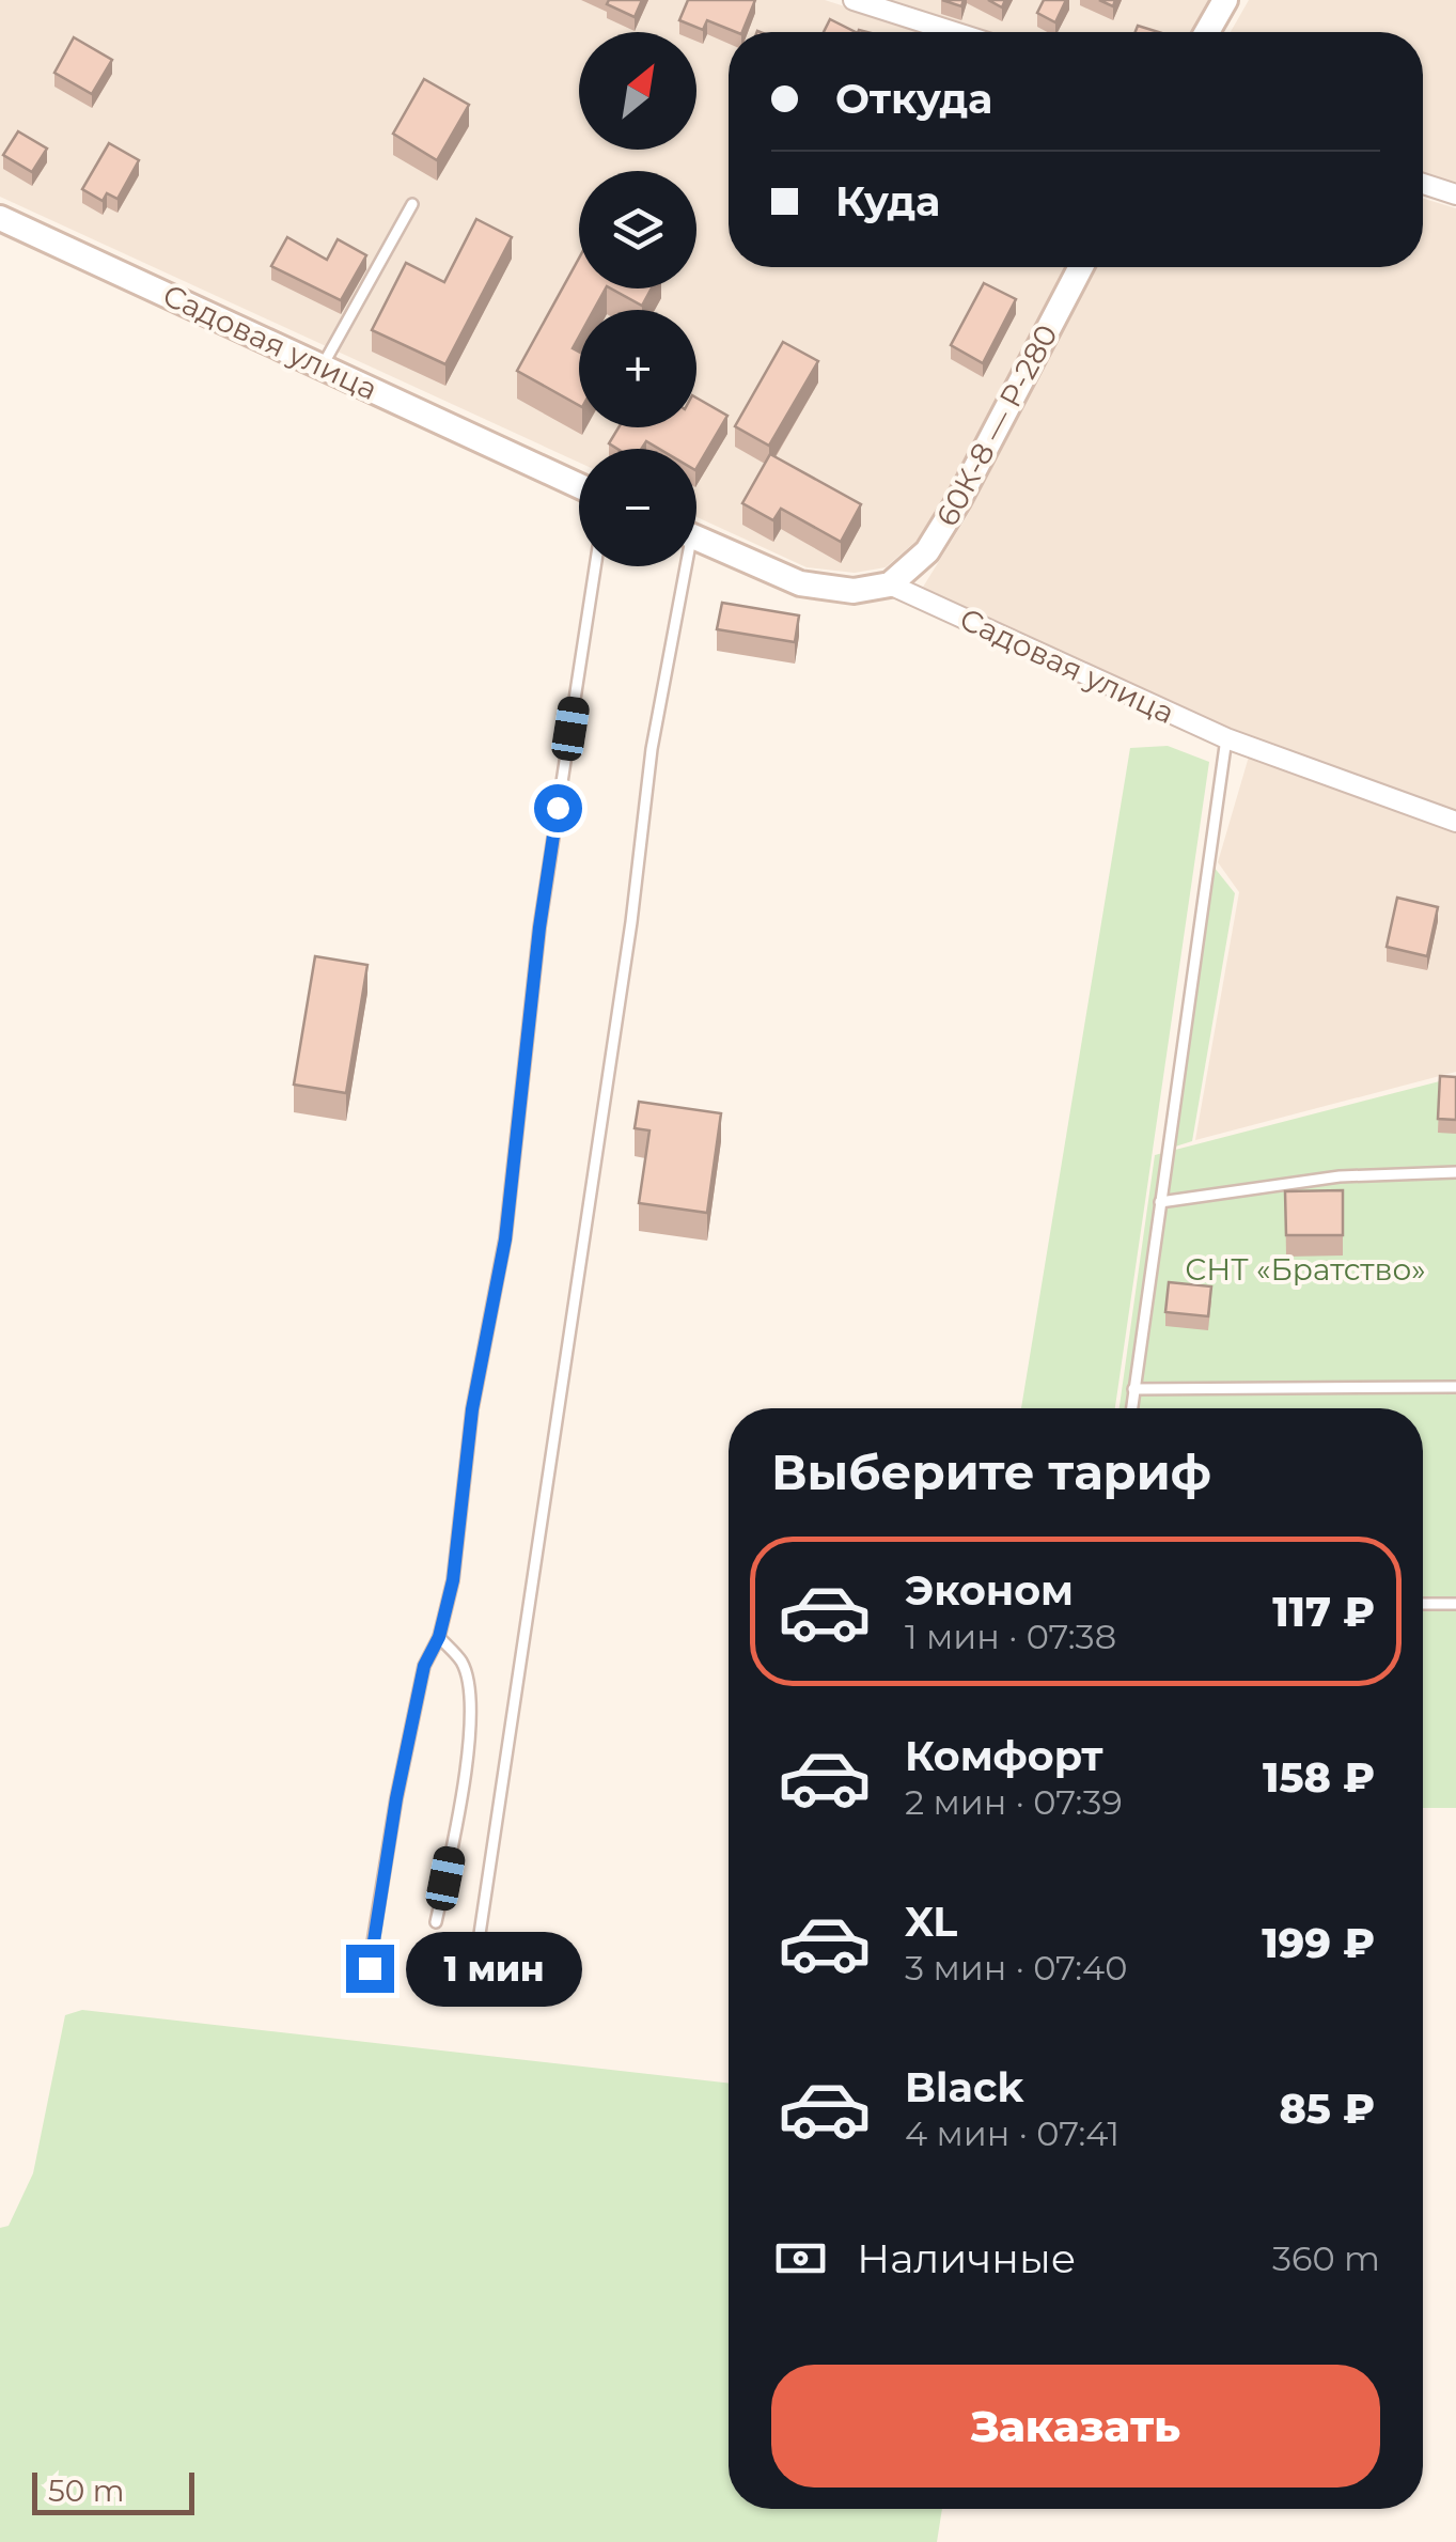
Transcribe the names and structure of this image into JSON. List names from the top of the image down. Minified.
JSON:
{"streets":{"street":["Садовая улица","60К-8 — Р-280"]},"crossings":[["Садовая улица","60К-8 — Р-280"]],"parks":["СНТ «Братство»"],"scale_bar":"50 m","north":"top right","page":{"map_buttons":["+","−"],"banner":["Откуда","Куда"],"heading":"Выберите тариф","list":[{"name":"Эконом","note":"1 мин · 07:38","value":"117 ₽"},{"name":"Комфорт","note":"2 мин · 07:39","value":"158 ₽"},{"name":"XL","note":"3 мин · 07:40","value":"199 ₽"},{"name":"Black","note":"4 мин · 07:41","value":"85 ₽"}],"bubble":"1 мин","pay":["Наличные","360 m"],"buttons":"Заказать","scale":"50 m"}}
